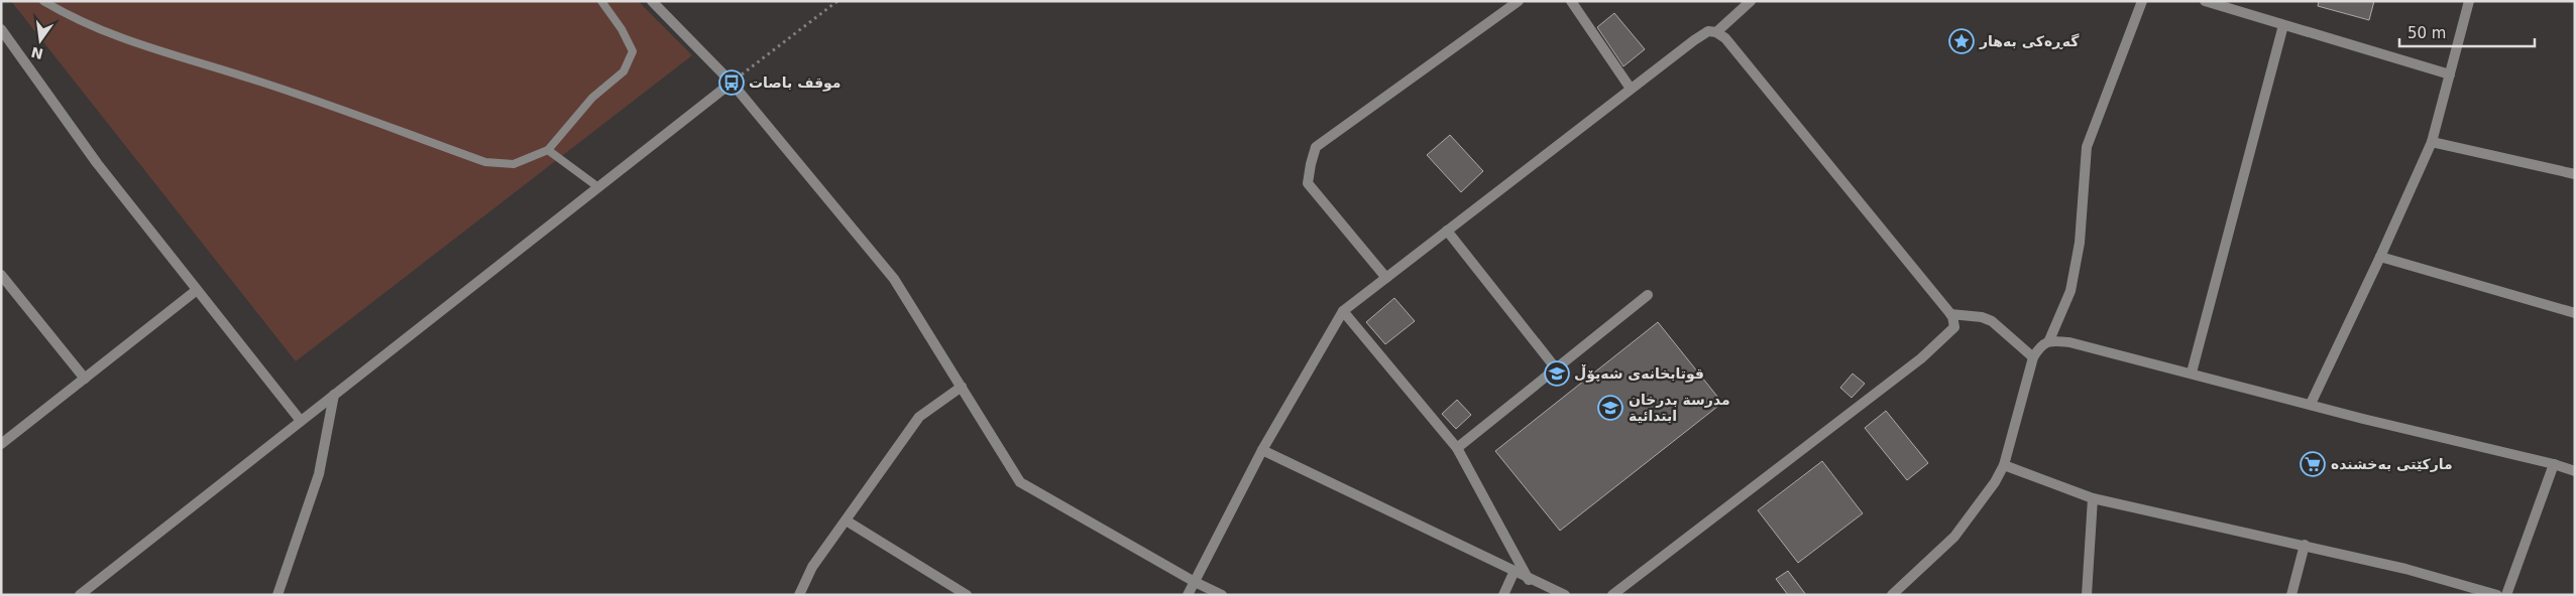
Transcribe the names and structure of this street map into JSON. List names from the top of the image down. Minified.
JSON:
{"places":{"place":["گەڕەکی بەهار"],"bus stop":["موقف باصات"],"school or university":["قوتابخانەی شەپۆڵ","مدرسة بدرخان ابتدائية"],"supermarket":["مارکێتی بەخشندە"]},"scale_bar":"50 m","north":"bottom"}
